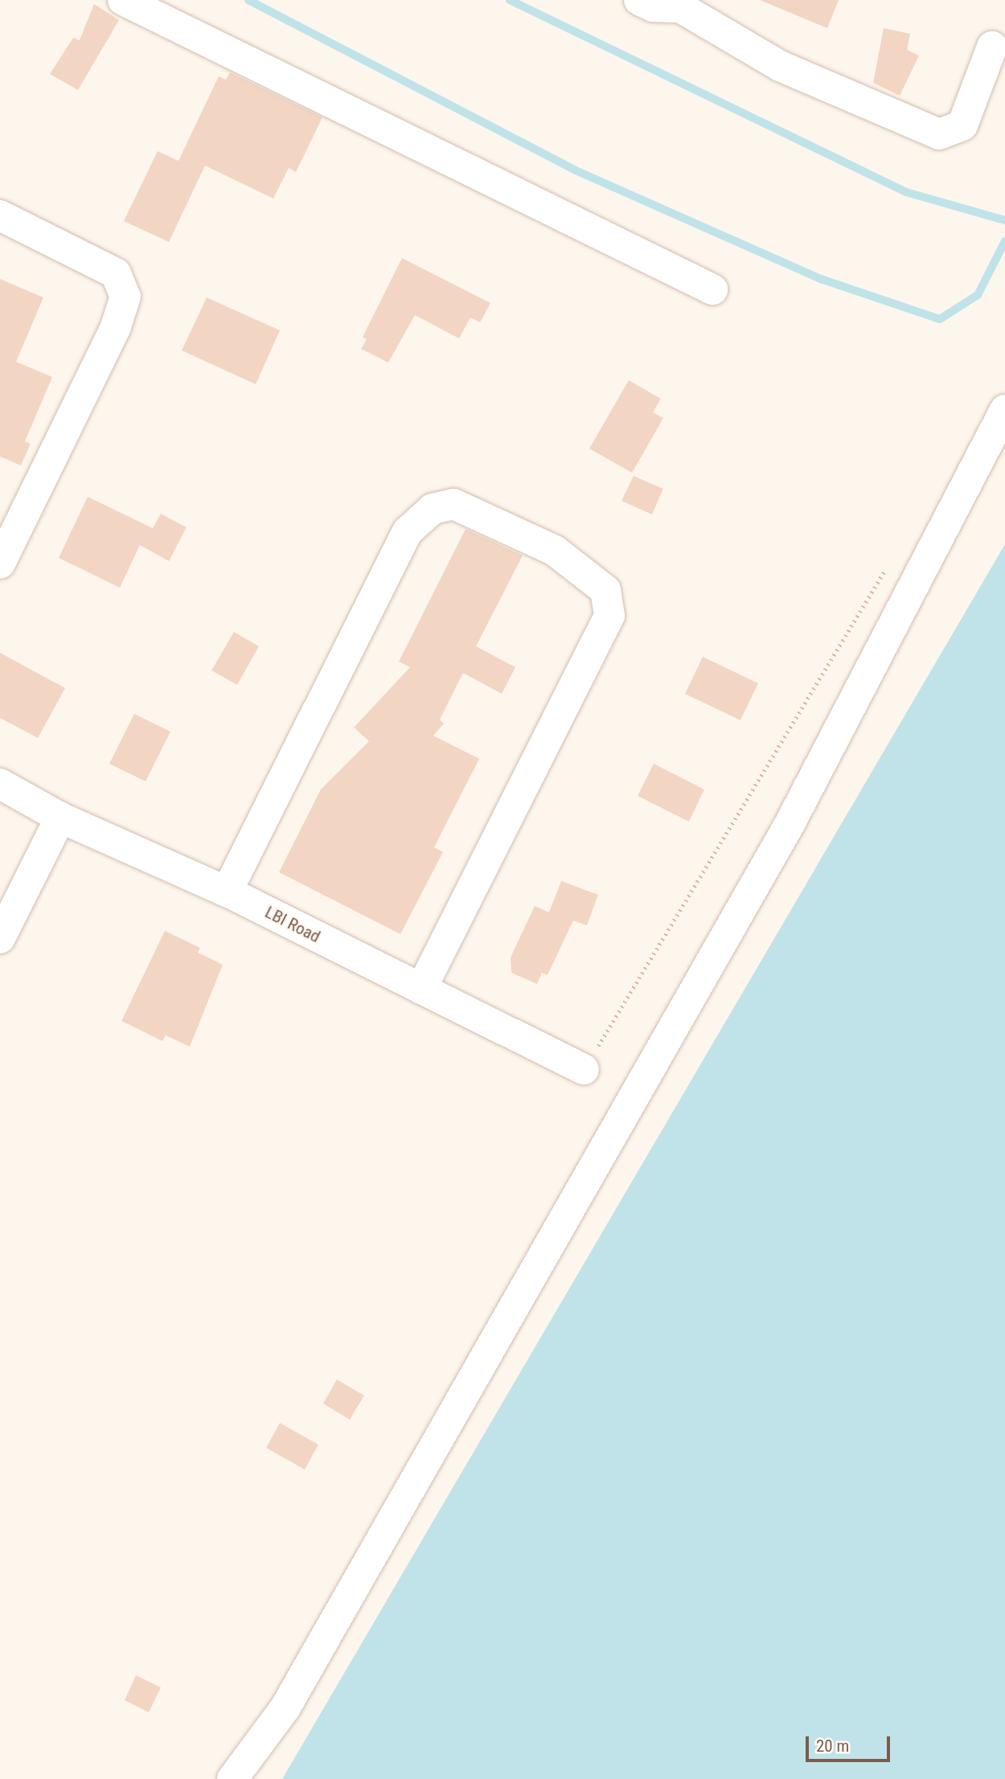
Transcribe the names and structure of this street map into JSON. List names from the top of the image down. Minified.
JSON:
{"streets":{"street":["LBI Road"]},"scale_bar":"20 m"}
